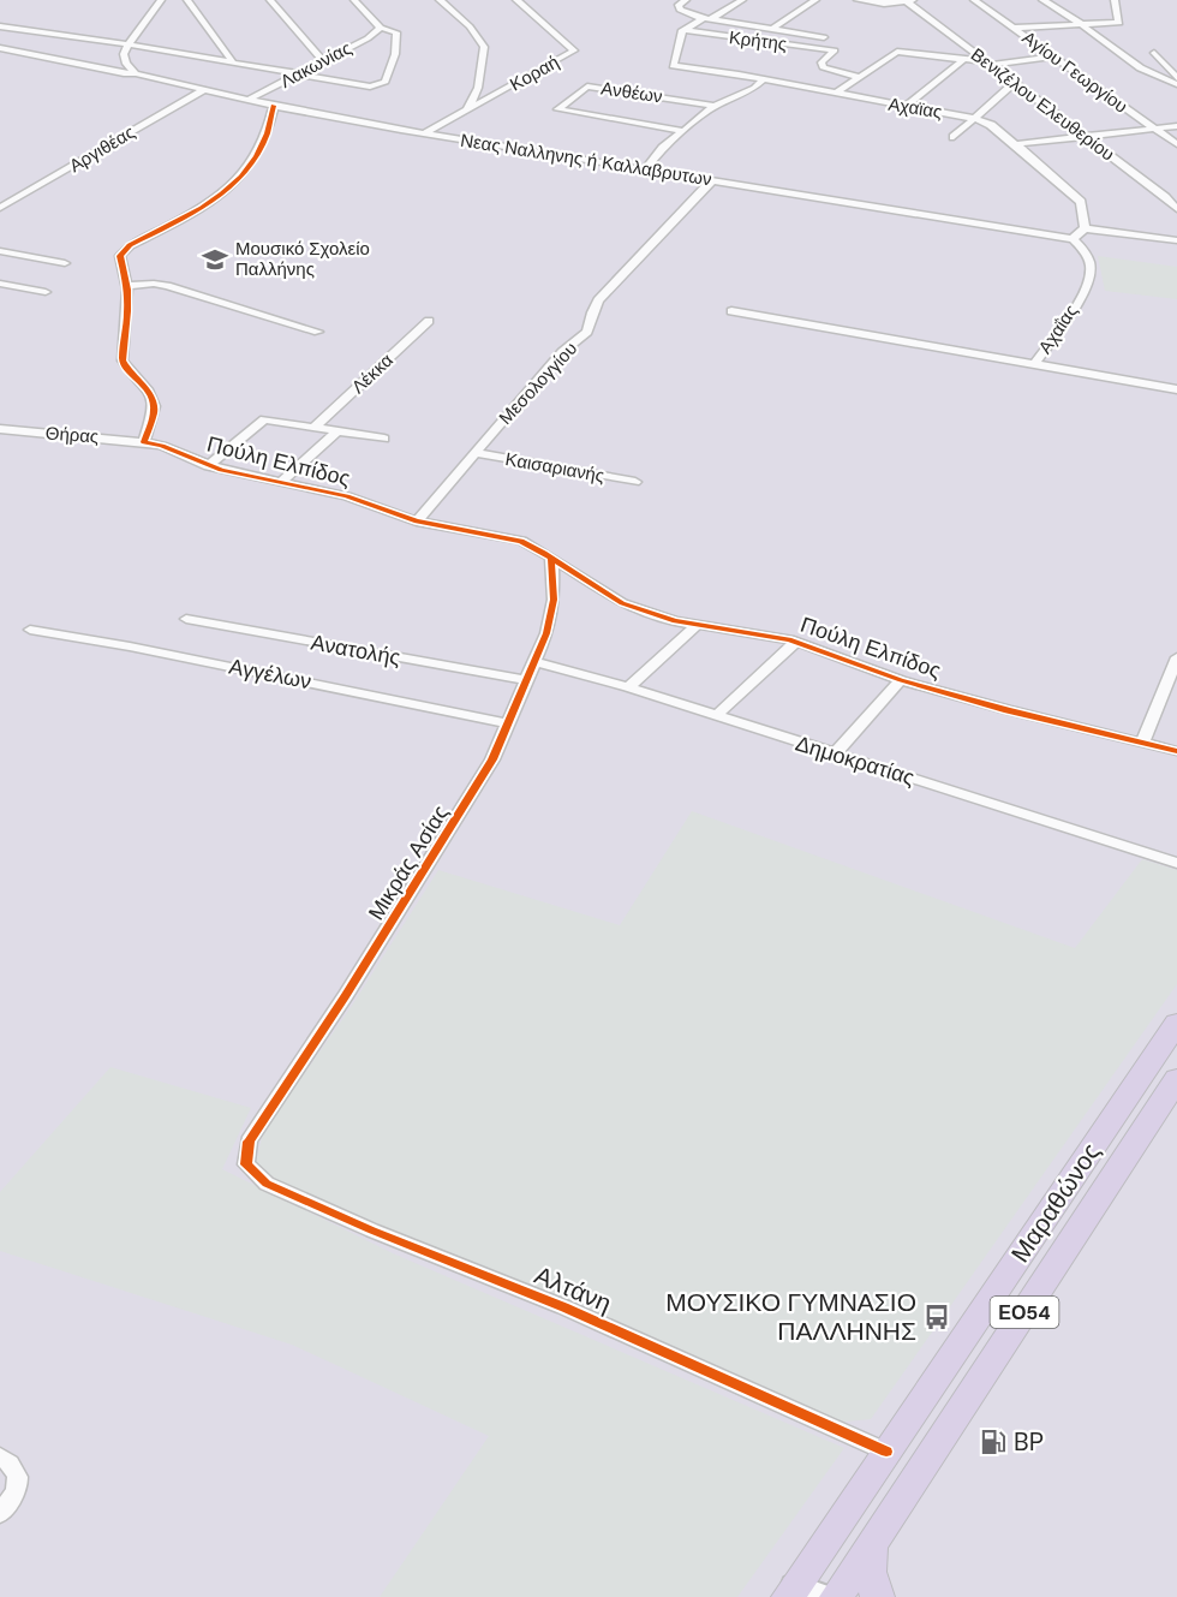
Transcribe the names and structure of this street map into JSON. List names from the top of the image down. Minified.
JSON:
{"streets":{"main road":["Μαραθώνος","ΕΟ54"],"street":["Κρήτης","Λακωνίας","Αγίου Γεωργίου","Κοραή","Ανθέων","Βενιζέλου Ελευθερίου","Αχαϊας","Αργιθέας","Νεας Nαλληνης ή Καλλαβρυτων","Αχαΐας","Λέκκα","Μεσολογγίου","Θήρας","Πούλη Ελπίδος","Καισαριανής","Ανατολής","Αγγέλων","Δημοκρατίας","Μικράς Ασίας","Αλτάνη"]},"crossings":[["Κρήτης","Αχαϊας"],["Λακωνίας","Νεας Nαλληνης ή Καλλαβρυτων"],["Κοραή","Νεας Nαλληνης ή Καλλαβρυτων"],["Ανθέων","Νεας Nαλληνης ή Καλλαβρυτων"],["Αργιθέας","Νεας Nαλληνης ή Καλλαβρυτων"],["Νεας Nαλληνης ή Καλλαβρυτων","Αχαΐας"],["Νεας Nαλληνης ή Καλλαβρυτων","Μεσολογγίου"],["Μεσολογγίου","Πούλη Ελπίδος"],["Μεσολογγίου","Καισαριανής"],["Θήρας","Πούλη Ελπίδος"],["Πούλη Ελπίδος","Μικράς Ασίας"],["Ανατολής","Μικράς Ασίας"],["Αγγέλων","Μικράς Ασίας"],["Δημοκρατίας","Μικράς Ασίας"],["Μικράς Ασίας","Αλτάνη"],["Μαραθώνος","Αλτάνη"]],"places":{"school or university":["Μουσικό Σχολείο Παλλήνης"],"bus stop":["ΜΟΥΣΙΚΟ ΓΥΜΝΑΣΙΟ ΠΑΛΛΗΝΗΣ"],"fuel station":["BP"]}}
